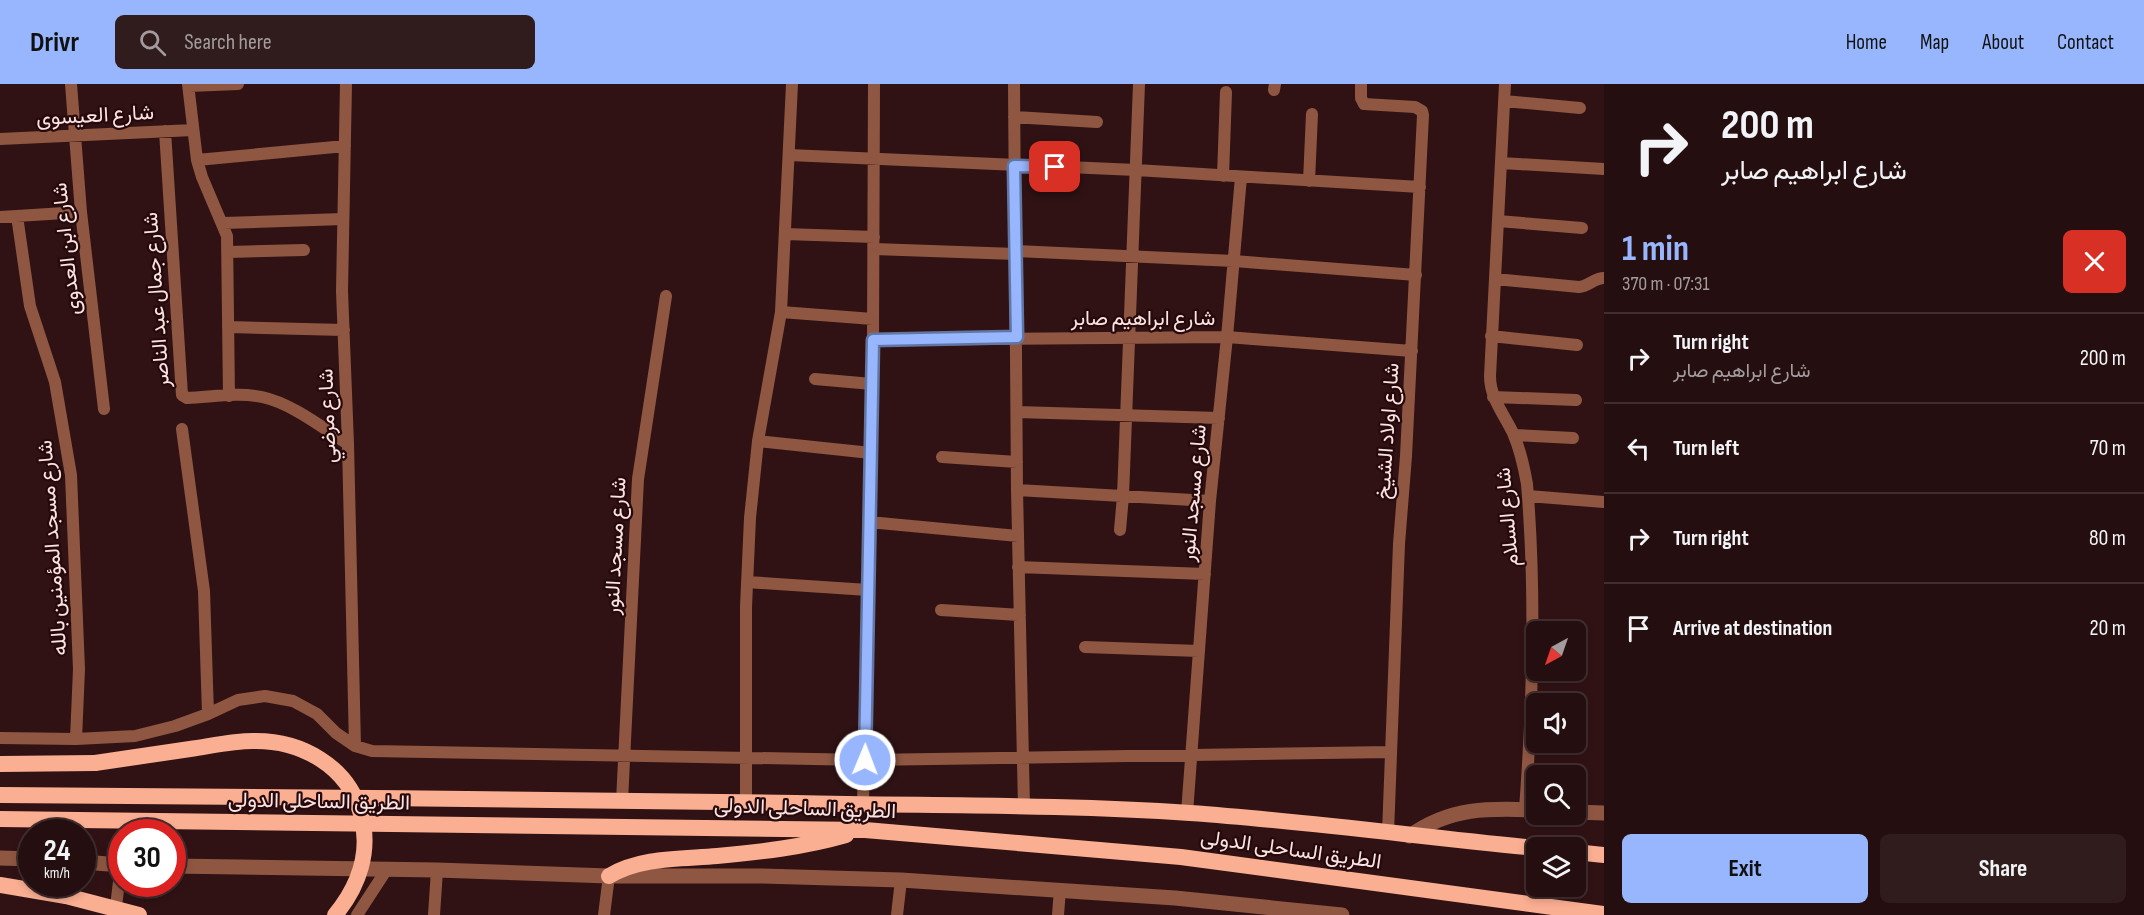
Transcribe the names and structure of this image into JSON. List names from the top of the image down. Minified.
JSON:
{"streets":{"highway":["الطريق الساحلى الدولى"],"street":["شارع العيسوى","شارع ابن العدوى","شارع جمال عبد الناصر","شارع ابراهيم صابر","شارع مرضي","شارع اولاد الشيخ","شارع مسجد النور","شارع السلام","شارع مسجد المؤمنين بالله"]},"crossings":[["شارع العيسوى","شارع ابن العدوى"],["شارع العيسوى","شارع جمال عبد الناصر"],["شارع جمال عبد الناصر","شارع مرضي"],["شارع ابراهيم صابر","شارع اولاد الشيخ"],["شارع ابراهيم صابر","شارع مسجد النور"],["شارع اولاد الشيخ","الطريق الساحلى الدولى"],["شارع مسجد النور","الطريق الساحلى الدولى"]],"north":"bottom left","page":{"header":"Drivr","search":"Search here","nav":["Home","Map","About","Contact"],"turn":["200 m","شارع ابراهيم صابر"],"heading":["1 min","370 m · 07:31"],"list":[{"name":"Turn right","note":"شارع ابراهيم صابر","value":"200 m"},{"name":"Turn left","value":"70 m"},{"name":"Turn right","value":"80 m"},{"name":"Arrive at destination","value":"20 m"}],"speed":"24 km/h","limit":"30","buttons":["Exit","Share"]}}
